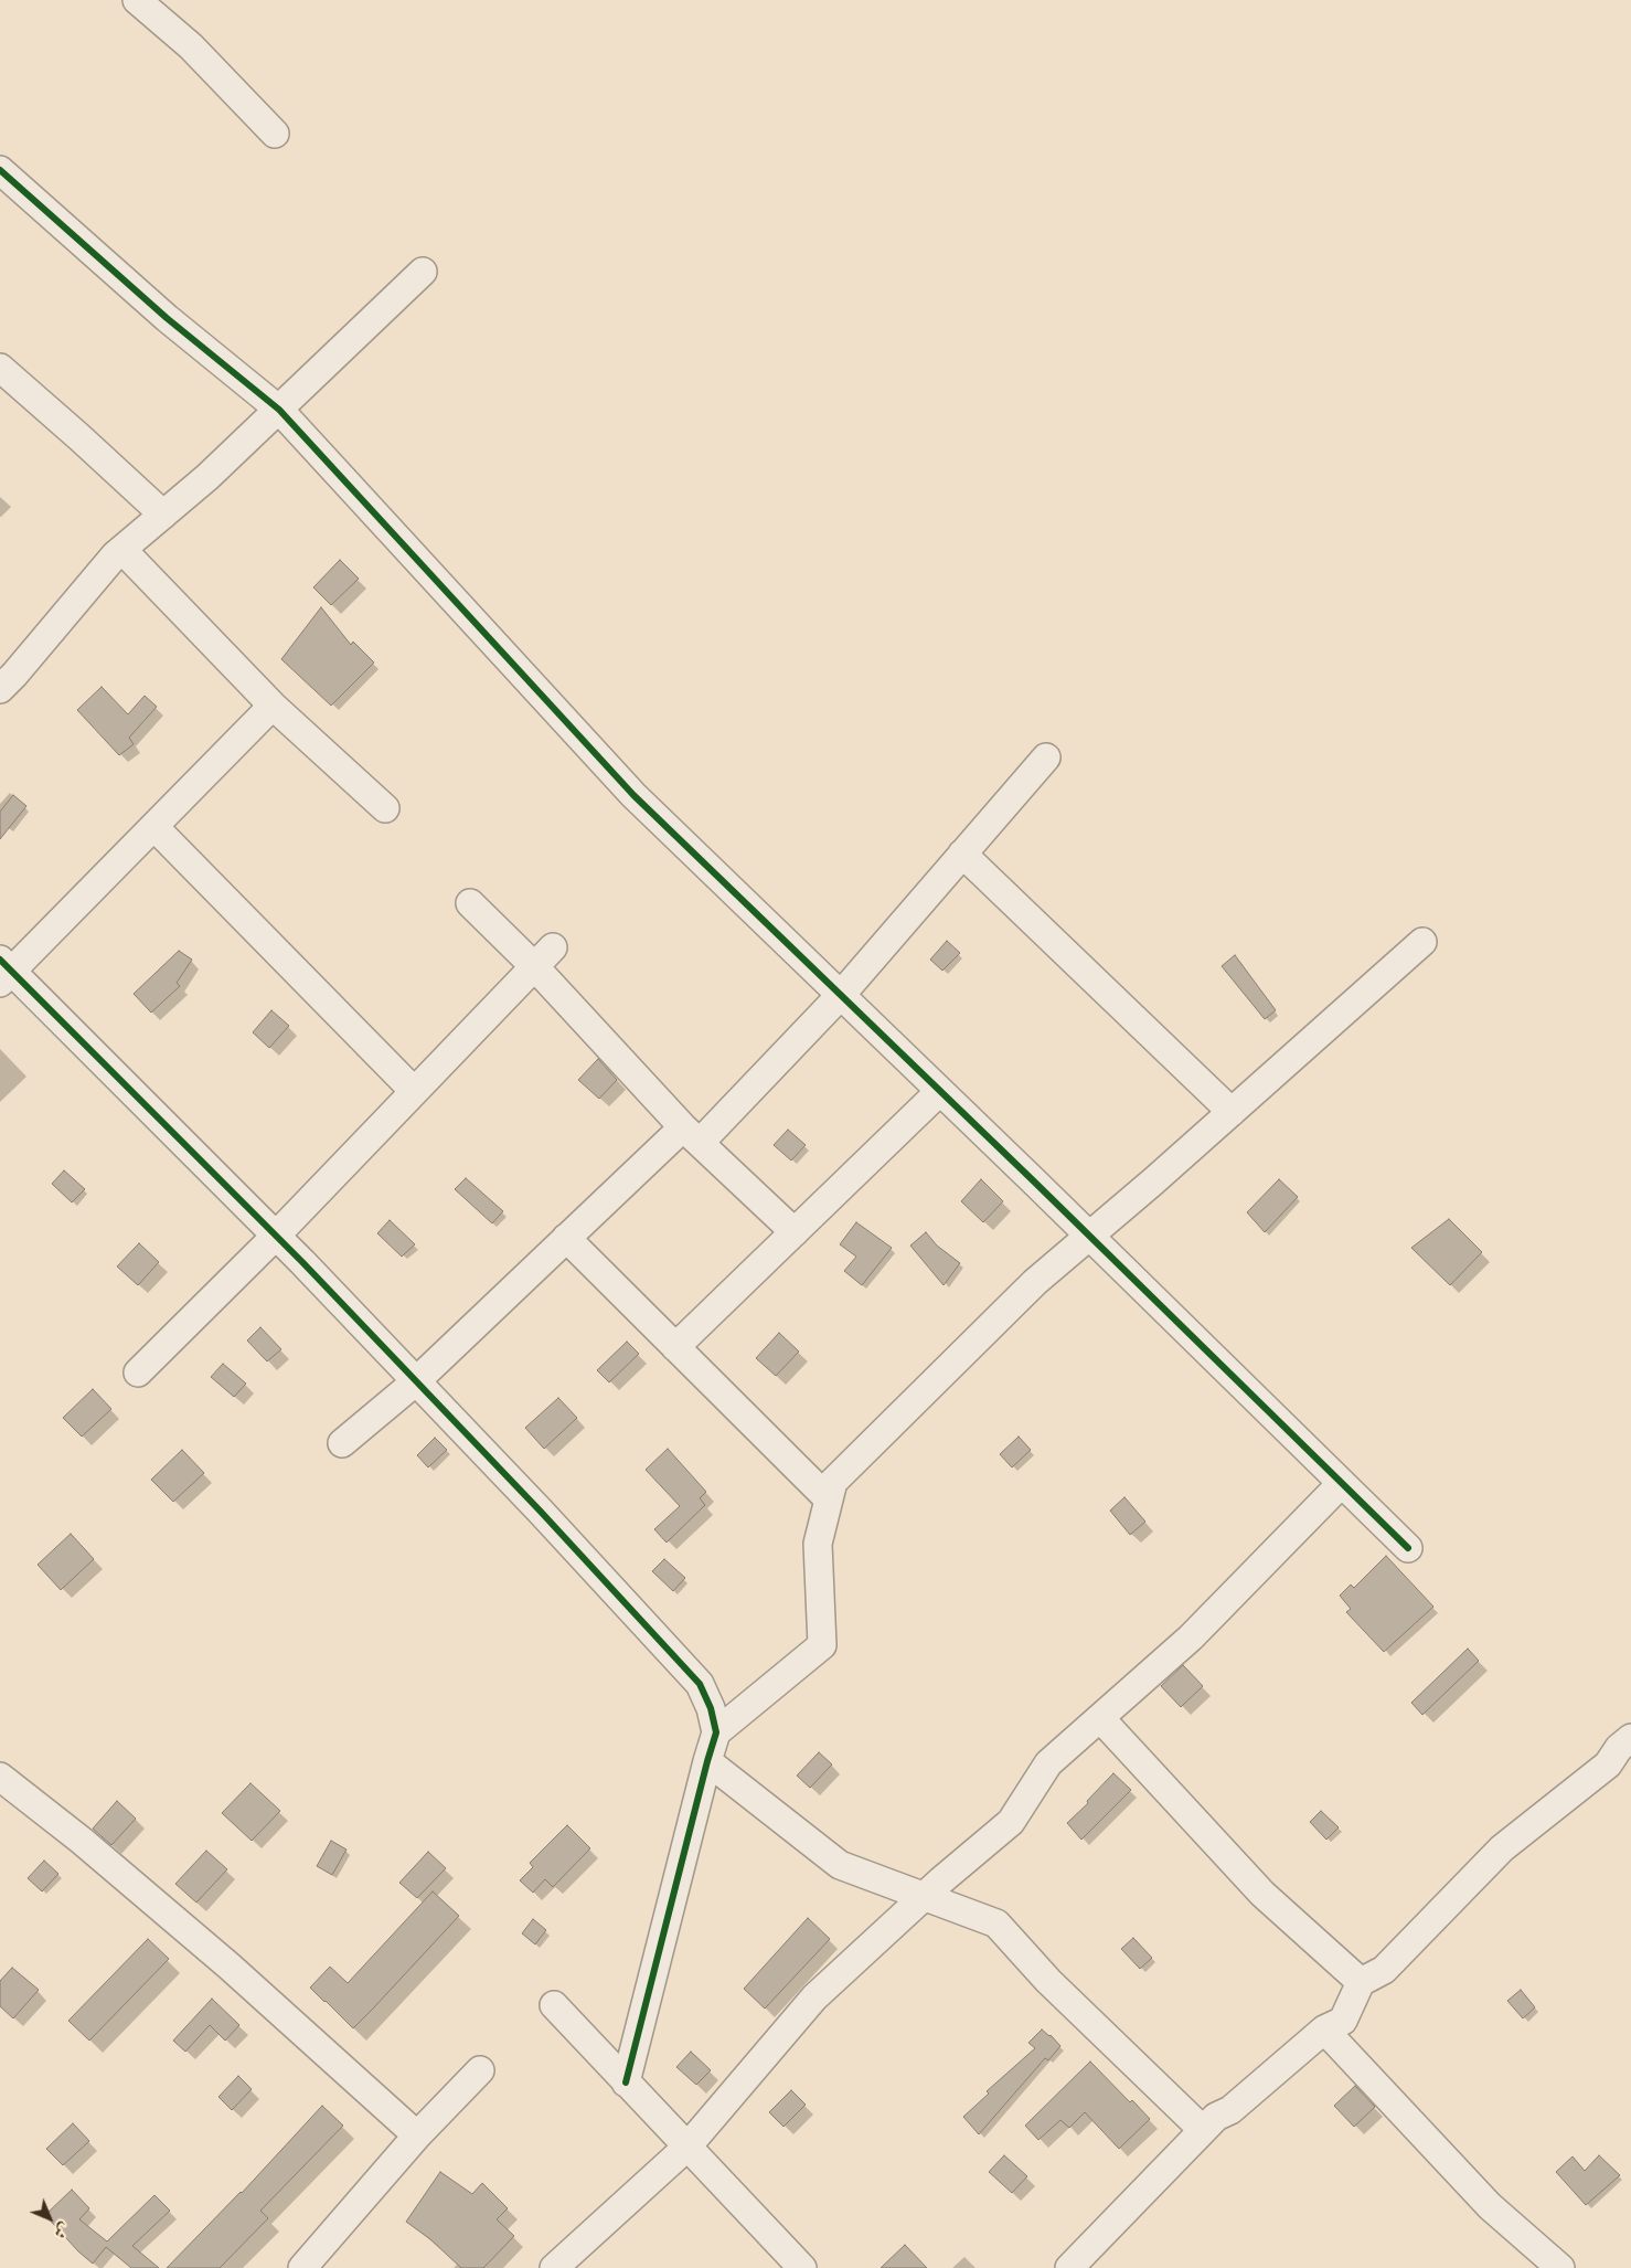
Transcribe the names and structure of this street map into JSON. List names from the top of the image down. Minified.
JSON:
{"north":"bottom right"}
